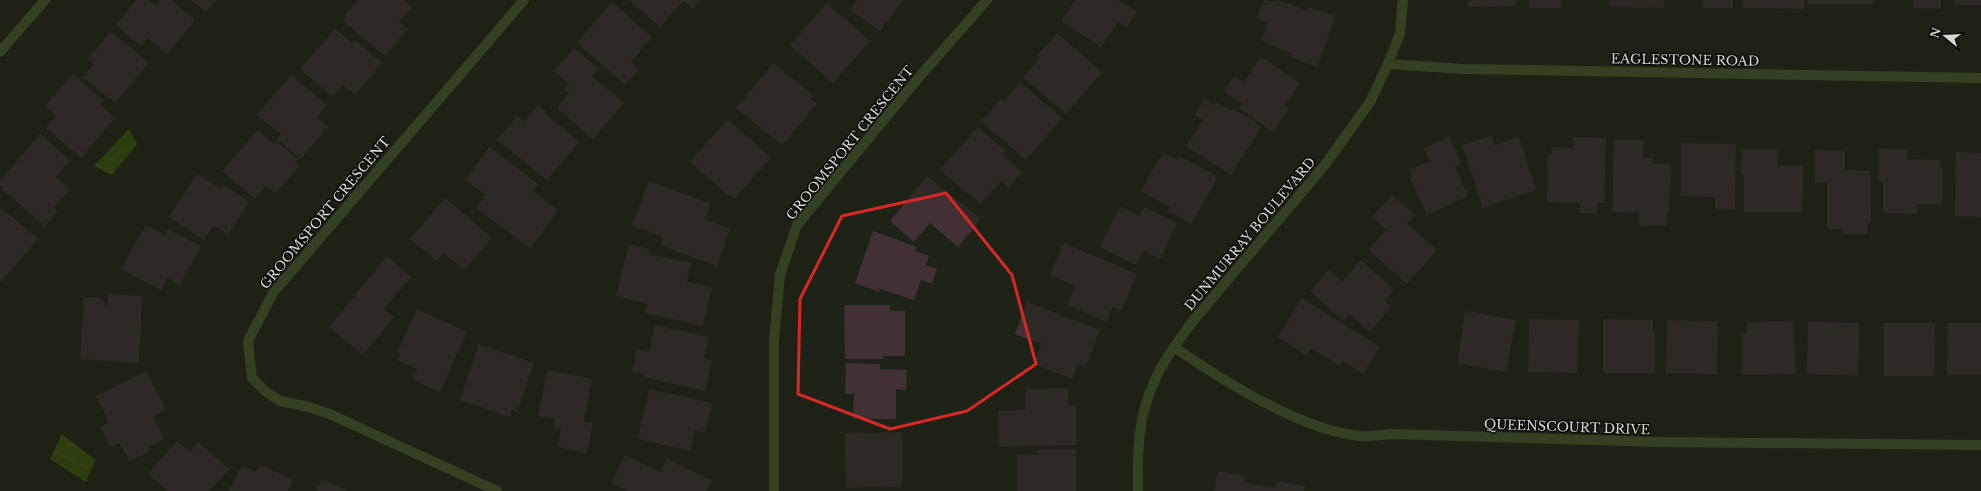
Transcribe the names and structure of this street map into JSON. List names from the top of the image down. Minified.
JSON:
{"streets":{"street":["EAGLESTONE ROAD","GROOMSPORT CRESCENT","DUNMURRAY BOULEVARD","QUEENSCOURT DRIVE"]},"crossings":[["EAGLESTONE ROAD","DUNMURRAY BOULEVARD"],["DUNMURRAY BOULEVARD","QUEENSCOURT DRIVE"]],"north":"left"}
